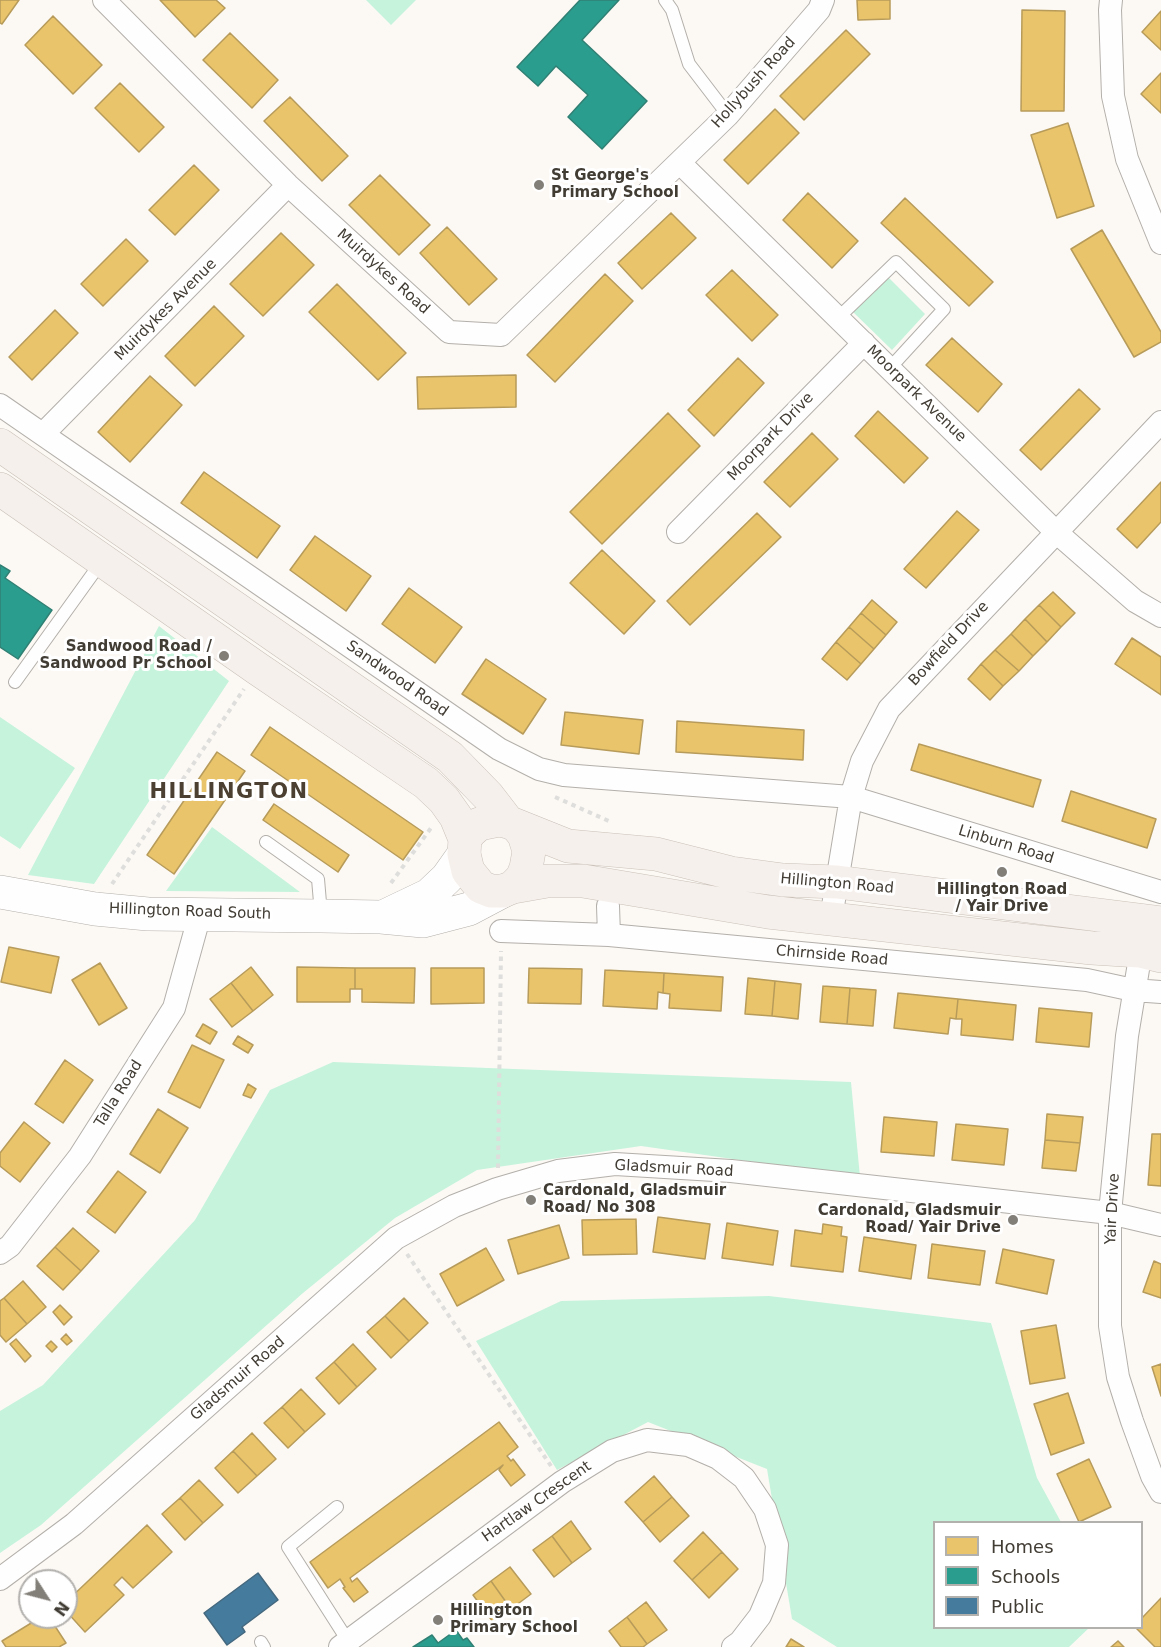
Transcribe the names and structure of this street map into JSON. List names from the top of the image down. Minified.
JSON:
{"streets":{"main road":["Hillington Road"],"street":["Hollybush Road","Muirdykes Road","Muirdykes Avenue","Moorpark Avenue","Moorpark Drive","Bowfield Drive","Sandwood Road","Linburn Road","Hillington Road South","Chirnside Road","Talla Road","Gladsmuir Road","Yair Drive","Hartlaw Crescent"]},"crossings":[["Hollybush Road","Muirdykes Road"],["Hollybush Road","Moorpark Avenue"],["Muirdykes Road","Muirdykes Avenue"],["Muirdykes Road","Moorpark Avenue"],["Muirdykes Avenue","Sandwood Road"],["Moorpark Avenue","Moorpark Drive"],["Moorpark Avenue","Bowfield Drive"],["Bowfield Drive","Sandwood Road"],["Bowfield Drive","Linburn Road"],["Bowfield Drive","Hillington Road"],["Sandwood Road","Linburn Road"],["Linburn Road","Hillington Road"],["Linburn Road","Yair Drive"],["Hillington Road","Hillington Road South"],["Hillington Road","Yair Drive"],["Hillington Road South","Talla Road"],["Chirnside Road","Yair Drive"],["Gladsmuir Road","Yair Drive"]],"districts":["HILLINGTON"],"places":["St George's Primary School","Sandwood Road / Sandwood Pr School","Hillington Road / Yair Drive","Cardonald, Gladsmuir Road/ No 308","Cardonald, Gladsmuir Road/ Yair Drive","Hillington Primary School"],"legend":["Homes","Schools","Public"],"north":"bottom right"}
